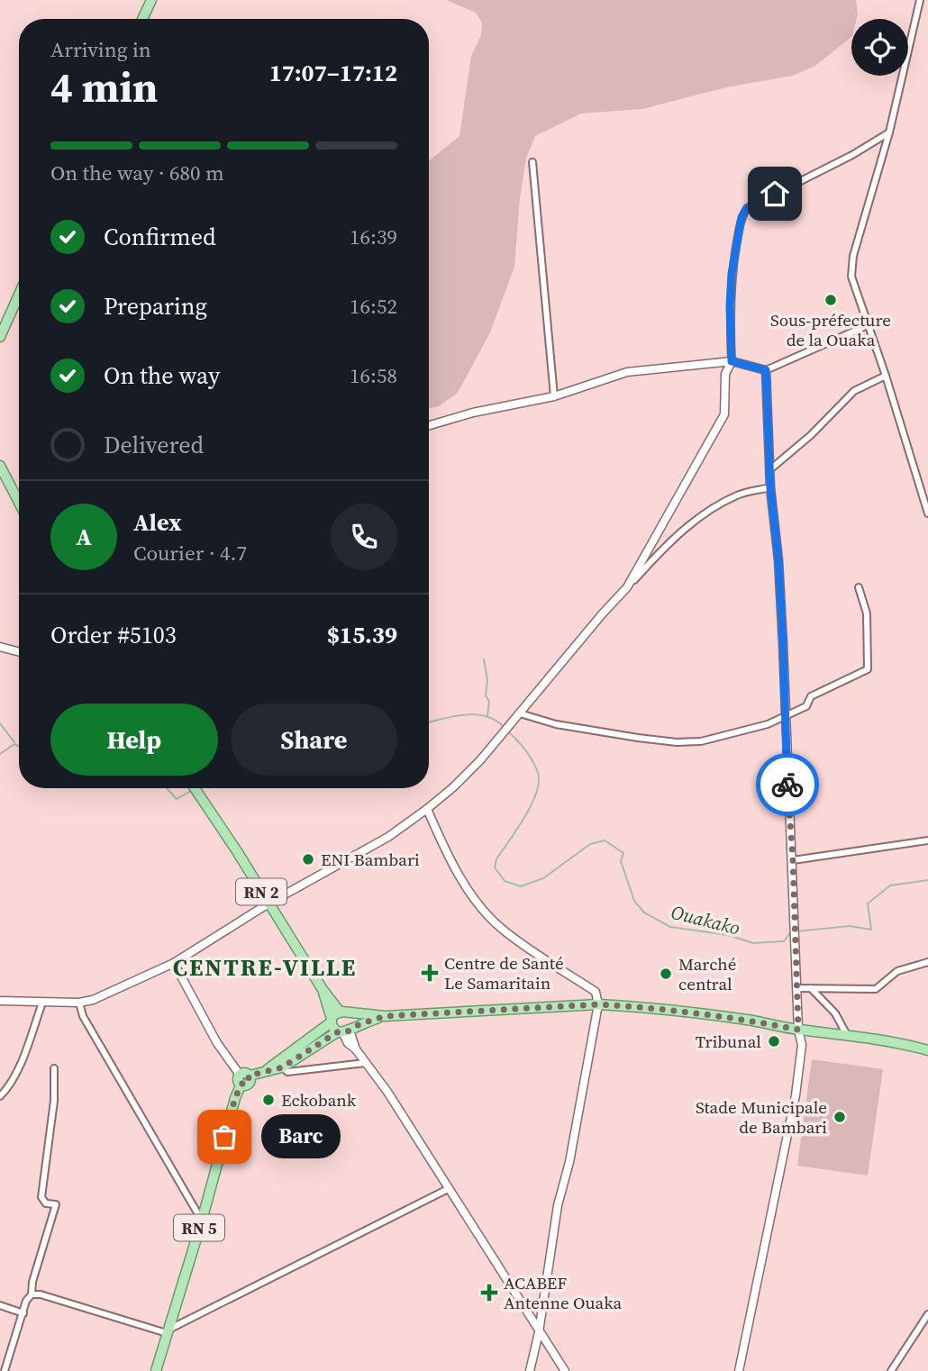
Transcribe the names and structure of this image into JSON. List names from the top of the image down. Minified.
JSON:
{"streets":{"main road":["RN 2","RN 5"]},"districts":["CENTRE-VILLE"],"water":["Ouakako"],"places":{"other":["Sous-préfecture de la Ouaka","ENI Bambari","Marché central","Tribunal","Eckobank","Stade Municipale de Bambari","Barc"],"health":["Centre de Santé Le Samaritain","ACABEF Antenne Ouaka"]},"page":{"heading":["4 min","Arriving in","17:07–17:12"],"panel":["Alex","Courier · 4.7","Order #5103","$15.39"],"bar":"On the way · 680 m","list":[["Confirmed","16:39"],["Preparing","16:52"],["On the way","16:58"],"Delivered"],"round":"A","buttons":["Help","Share"],"bubble":"Barc"}}
